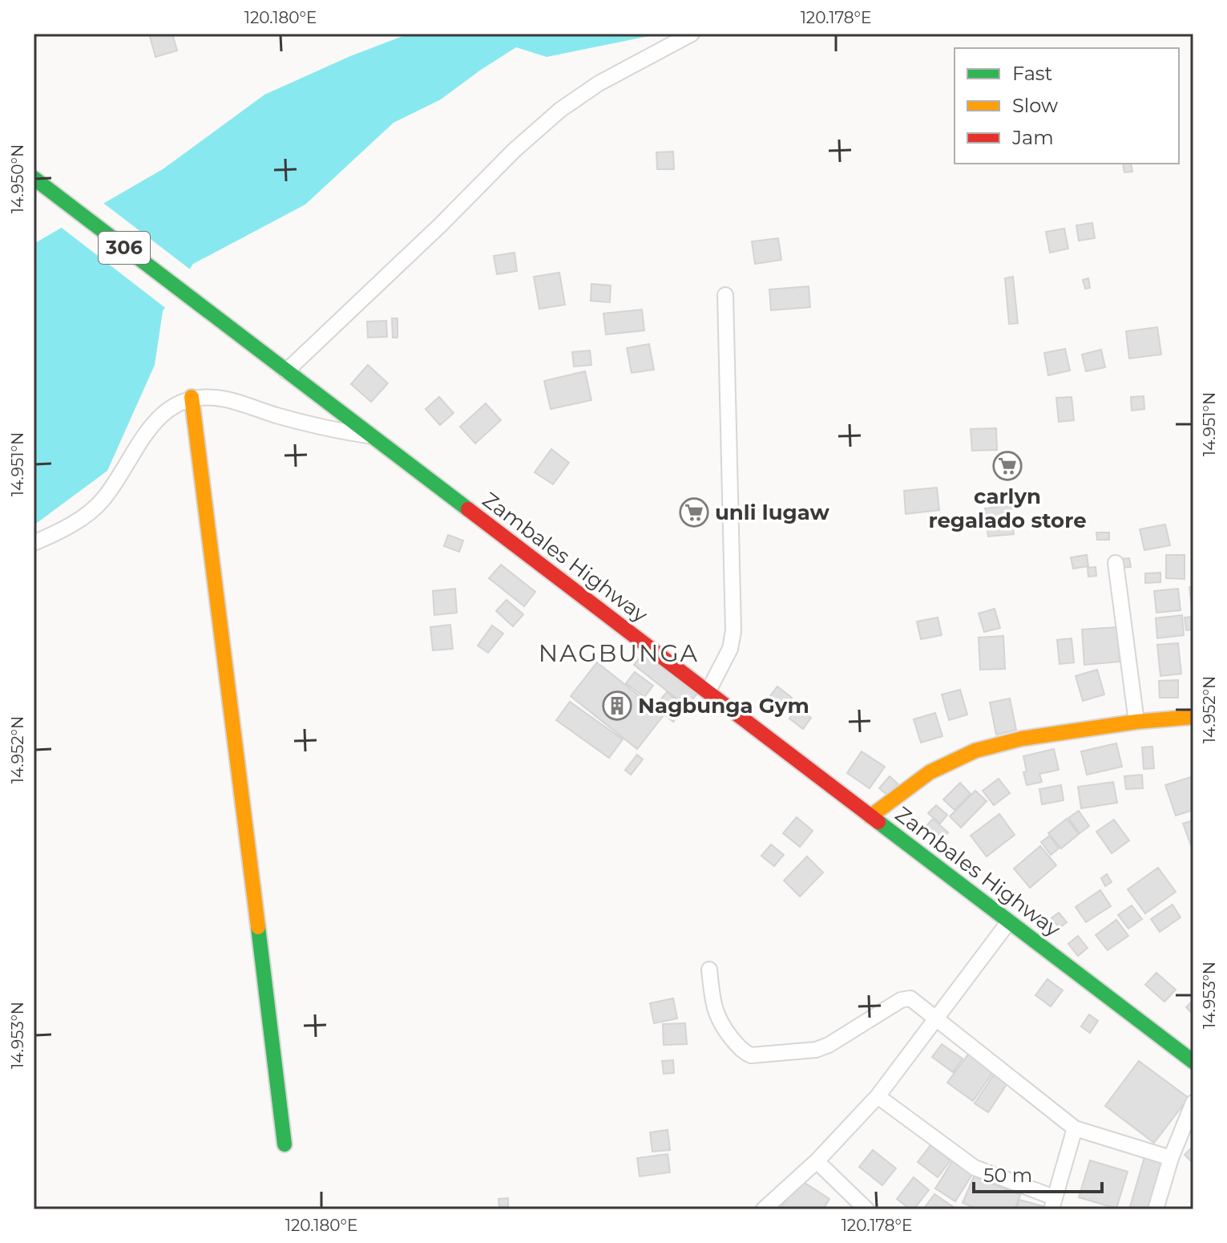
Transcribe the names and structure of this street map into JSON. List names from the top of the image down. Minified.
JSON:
{"streets":{"main road":["306","Zambales Highway"]},"districts":["NAGBUNGA"],"places":{"supermarket":["carlyn regalado store","unli lugaw"],"building":["Nagbunga Gym"]},"legend":["Fast","Slow","Jam"],"scale_bar":"50 m","coordinates":["120.180°E","120.178°E","14.950°N","14.951°N","14.952°N","14.953°N"]}
